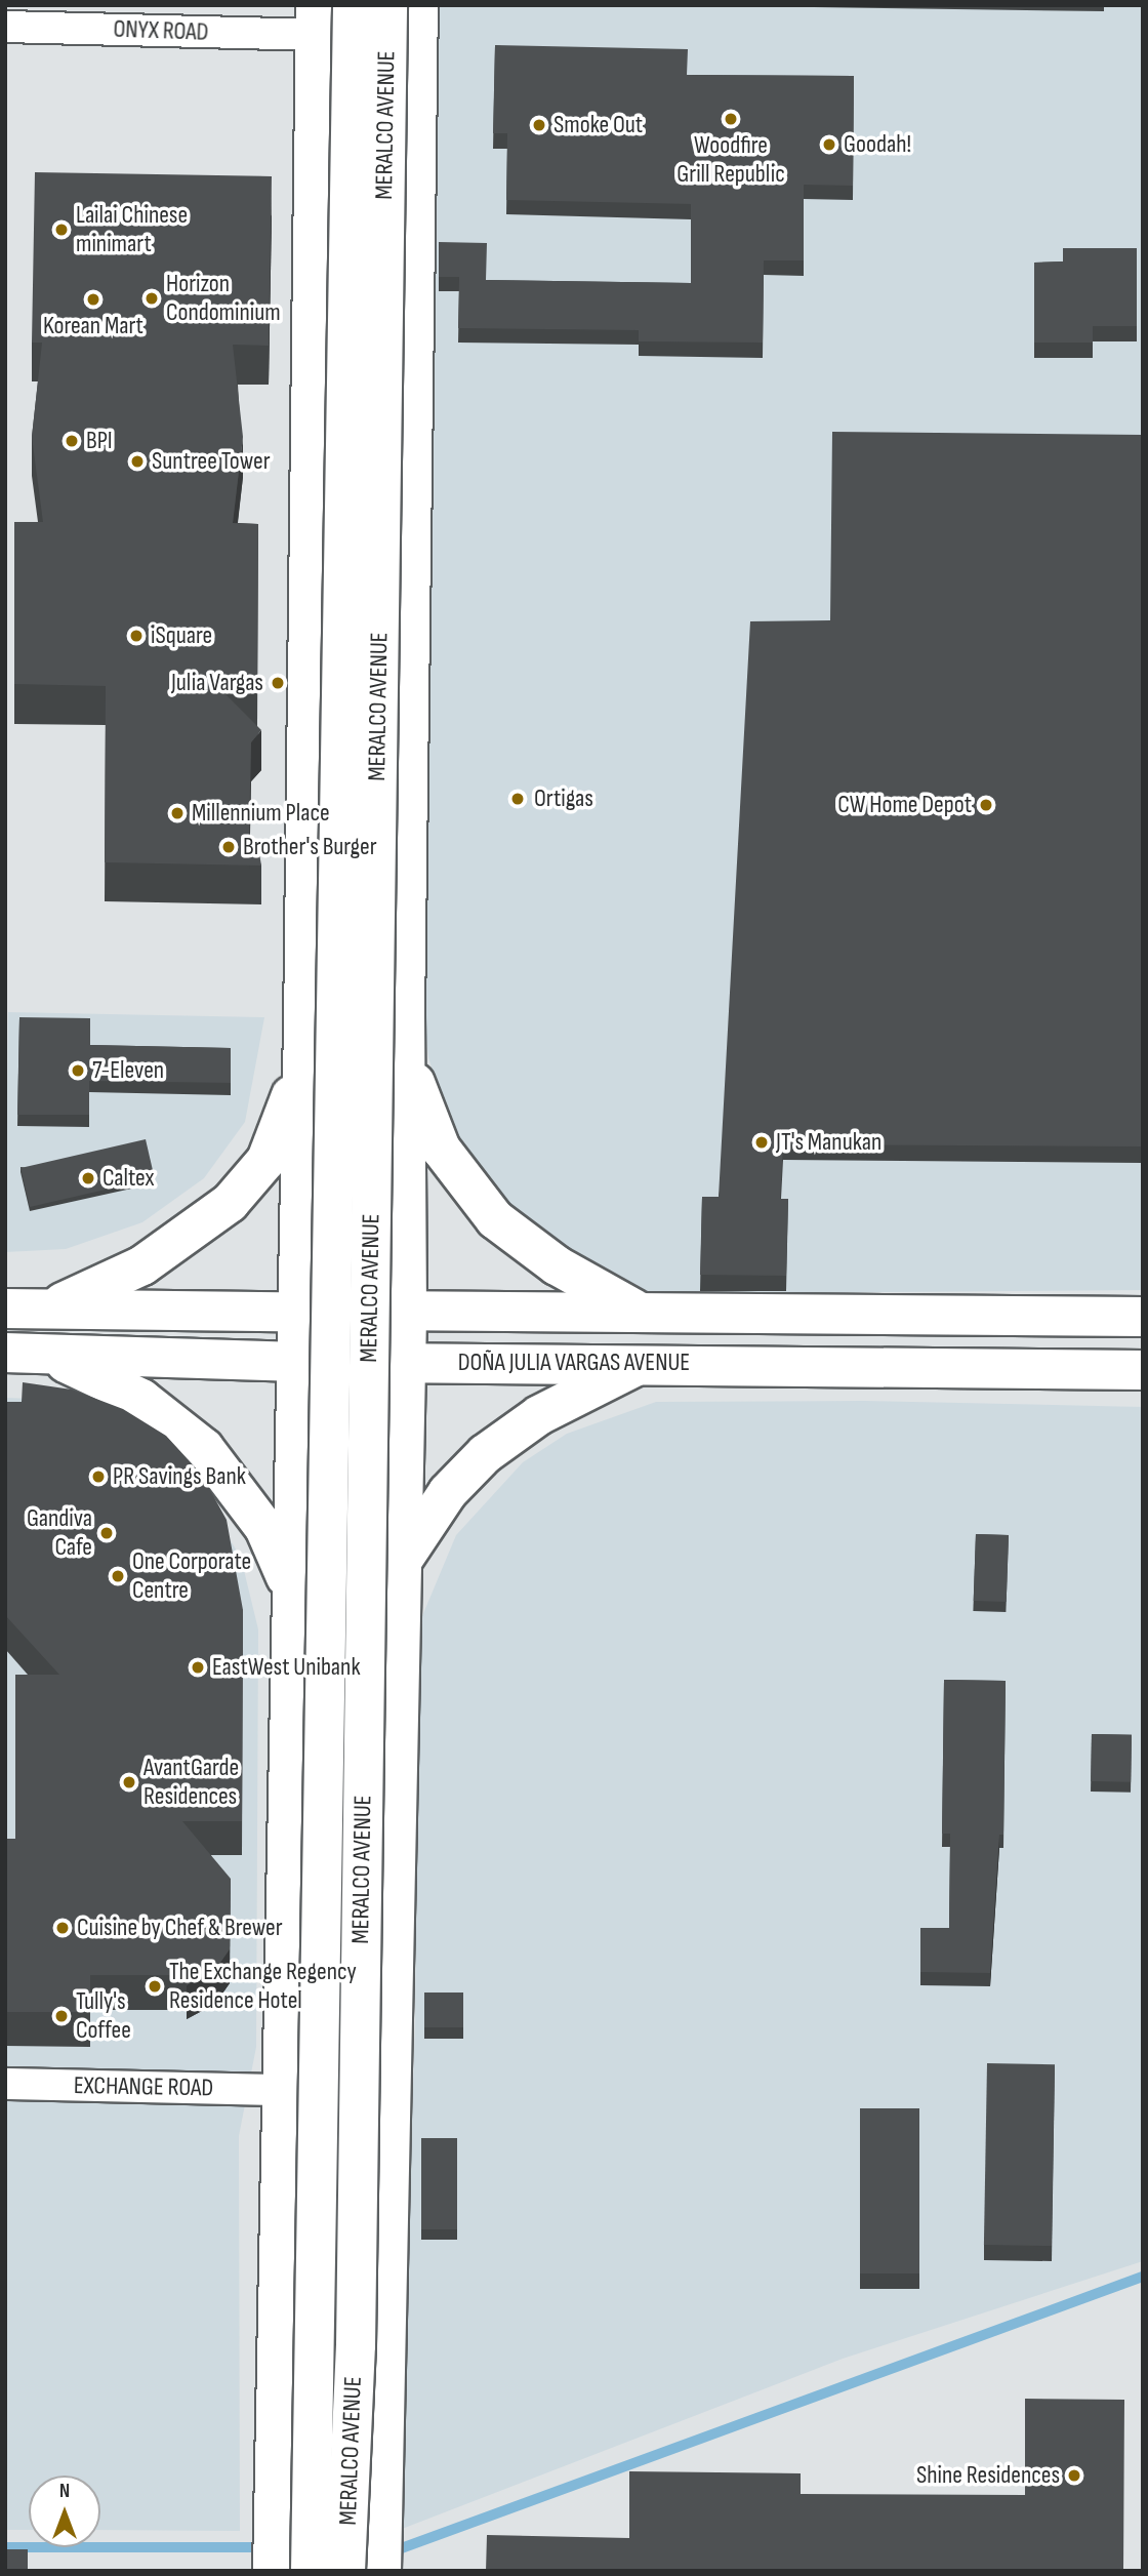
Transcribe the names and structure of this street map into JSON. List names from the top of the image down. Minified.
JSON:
{"streets":{"main road":["MERALCO AVENUE","DOÑA JULIA VARGAS AVENUE"],"street":["ONYX ROAD","EXCHANGE ROAD"]},"crossings":[["MERALCO AVENUE","DOÑA JULIA VARGAS AVENUE"]],"places":["Woodfire Grill Republic","Smoke Out","Goodah!","Lailai Chinese minimart","Horizon Condominium","Korean Mart","BPI","Suntree Tower","iSquare","Julia Vargas","Ortigas","CW Home Depot","Millennium Place","Brother's Burger","7-Eleven","JT's Manukan","Caltex","PR Savings Bank","Gandiva Cafe","One Corporate Centre","EastWest Unibank","AvantGarde Residences","Cuisine by Chef & Brewer","The Exchange Regency Residence Hotel","Tully's Coffee","Shine Residences"],"north":"top"}
